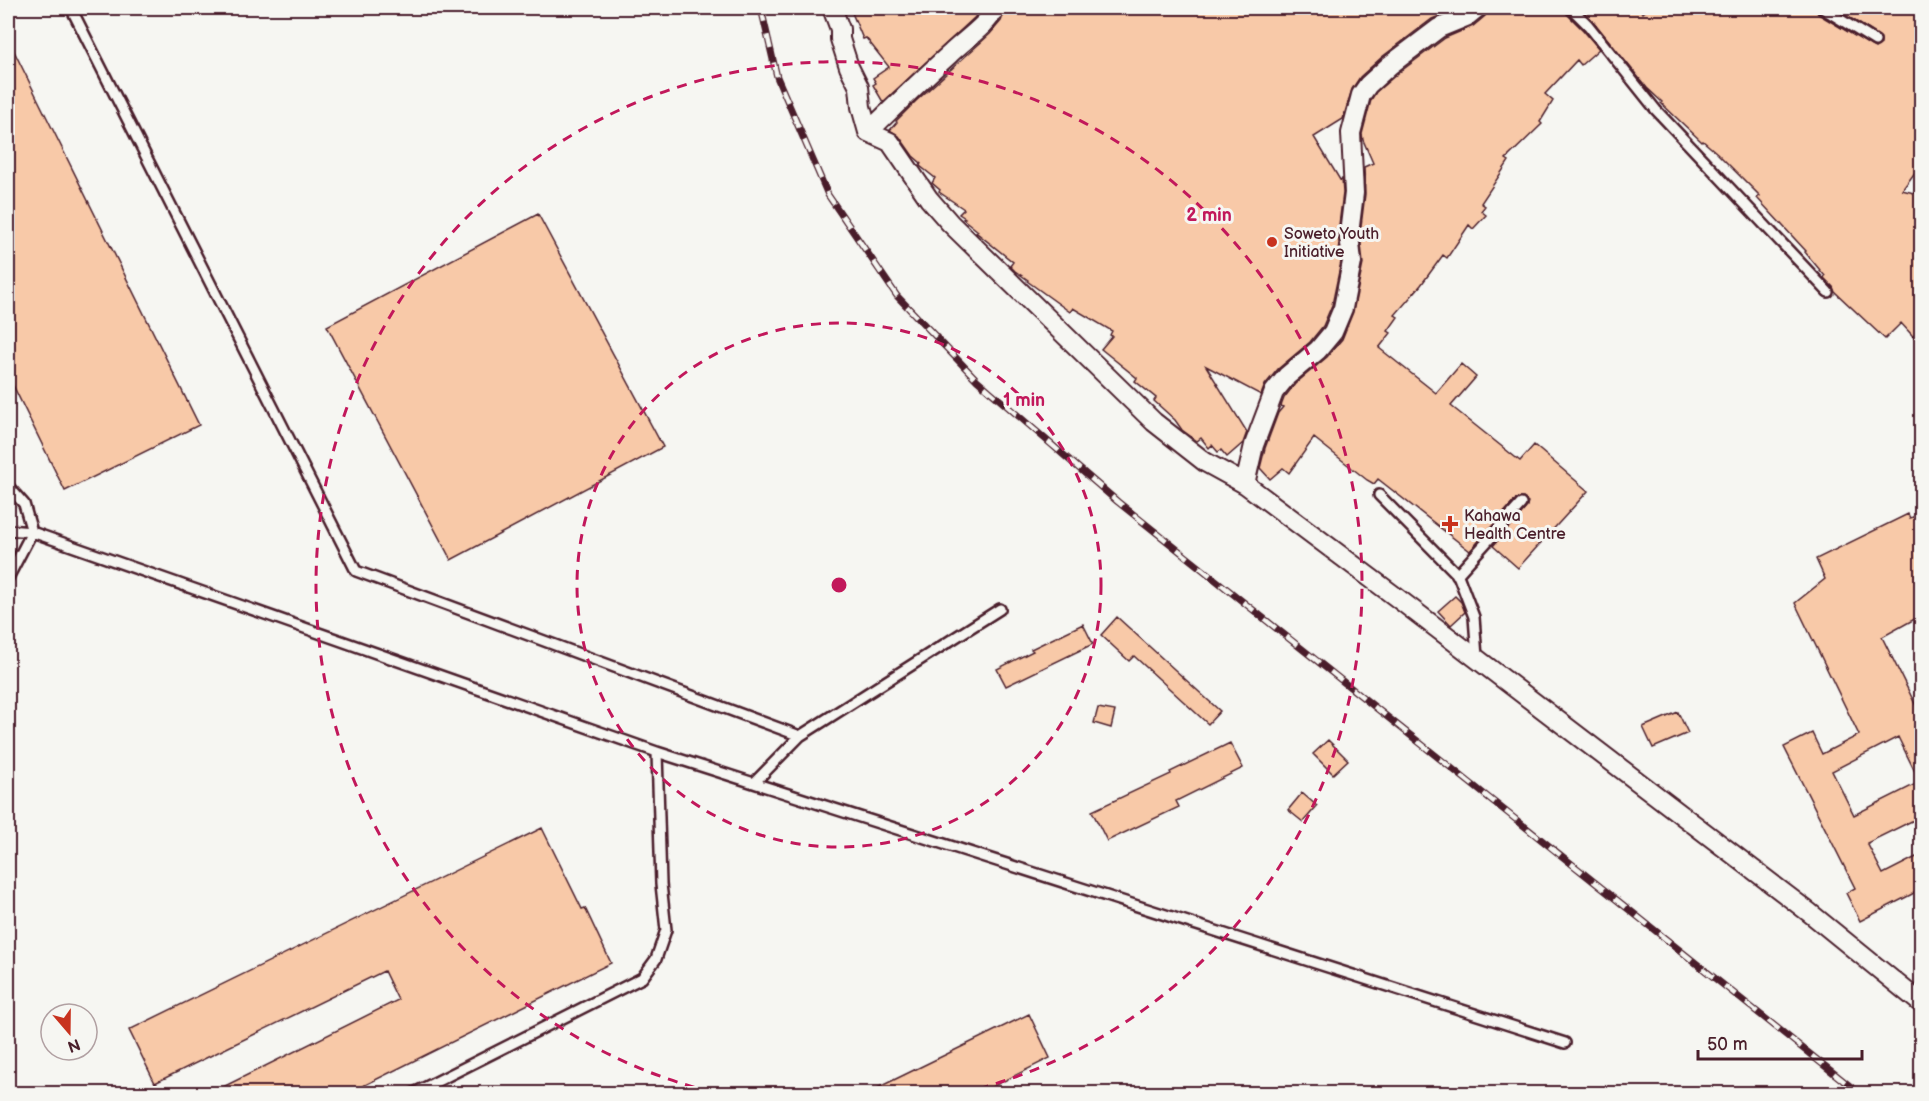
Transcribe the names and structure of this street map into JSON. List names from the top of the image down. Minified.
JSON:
{"places":{"other":["Soweto Youth Initiative"],"health":["Kahawa Health Centre"]},"scale_bar":"50 m","north":"bottom","rings":["2 min","1 min"]}
